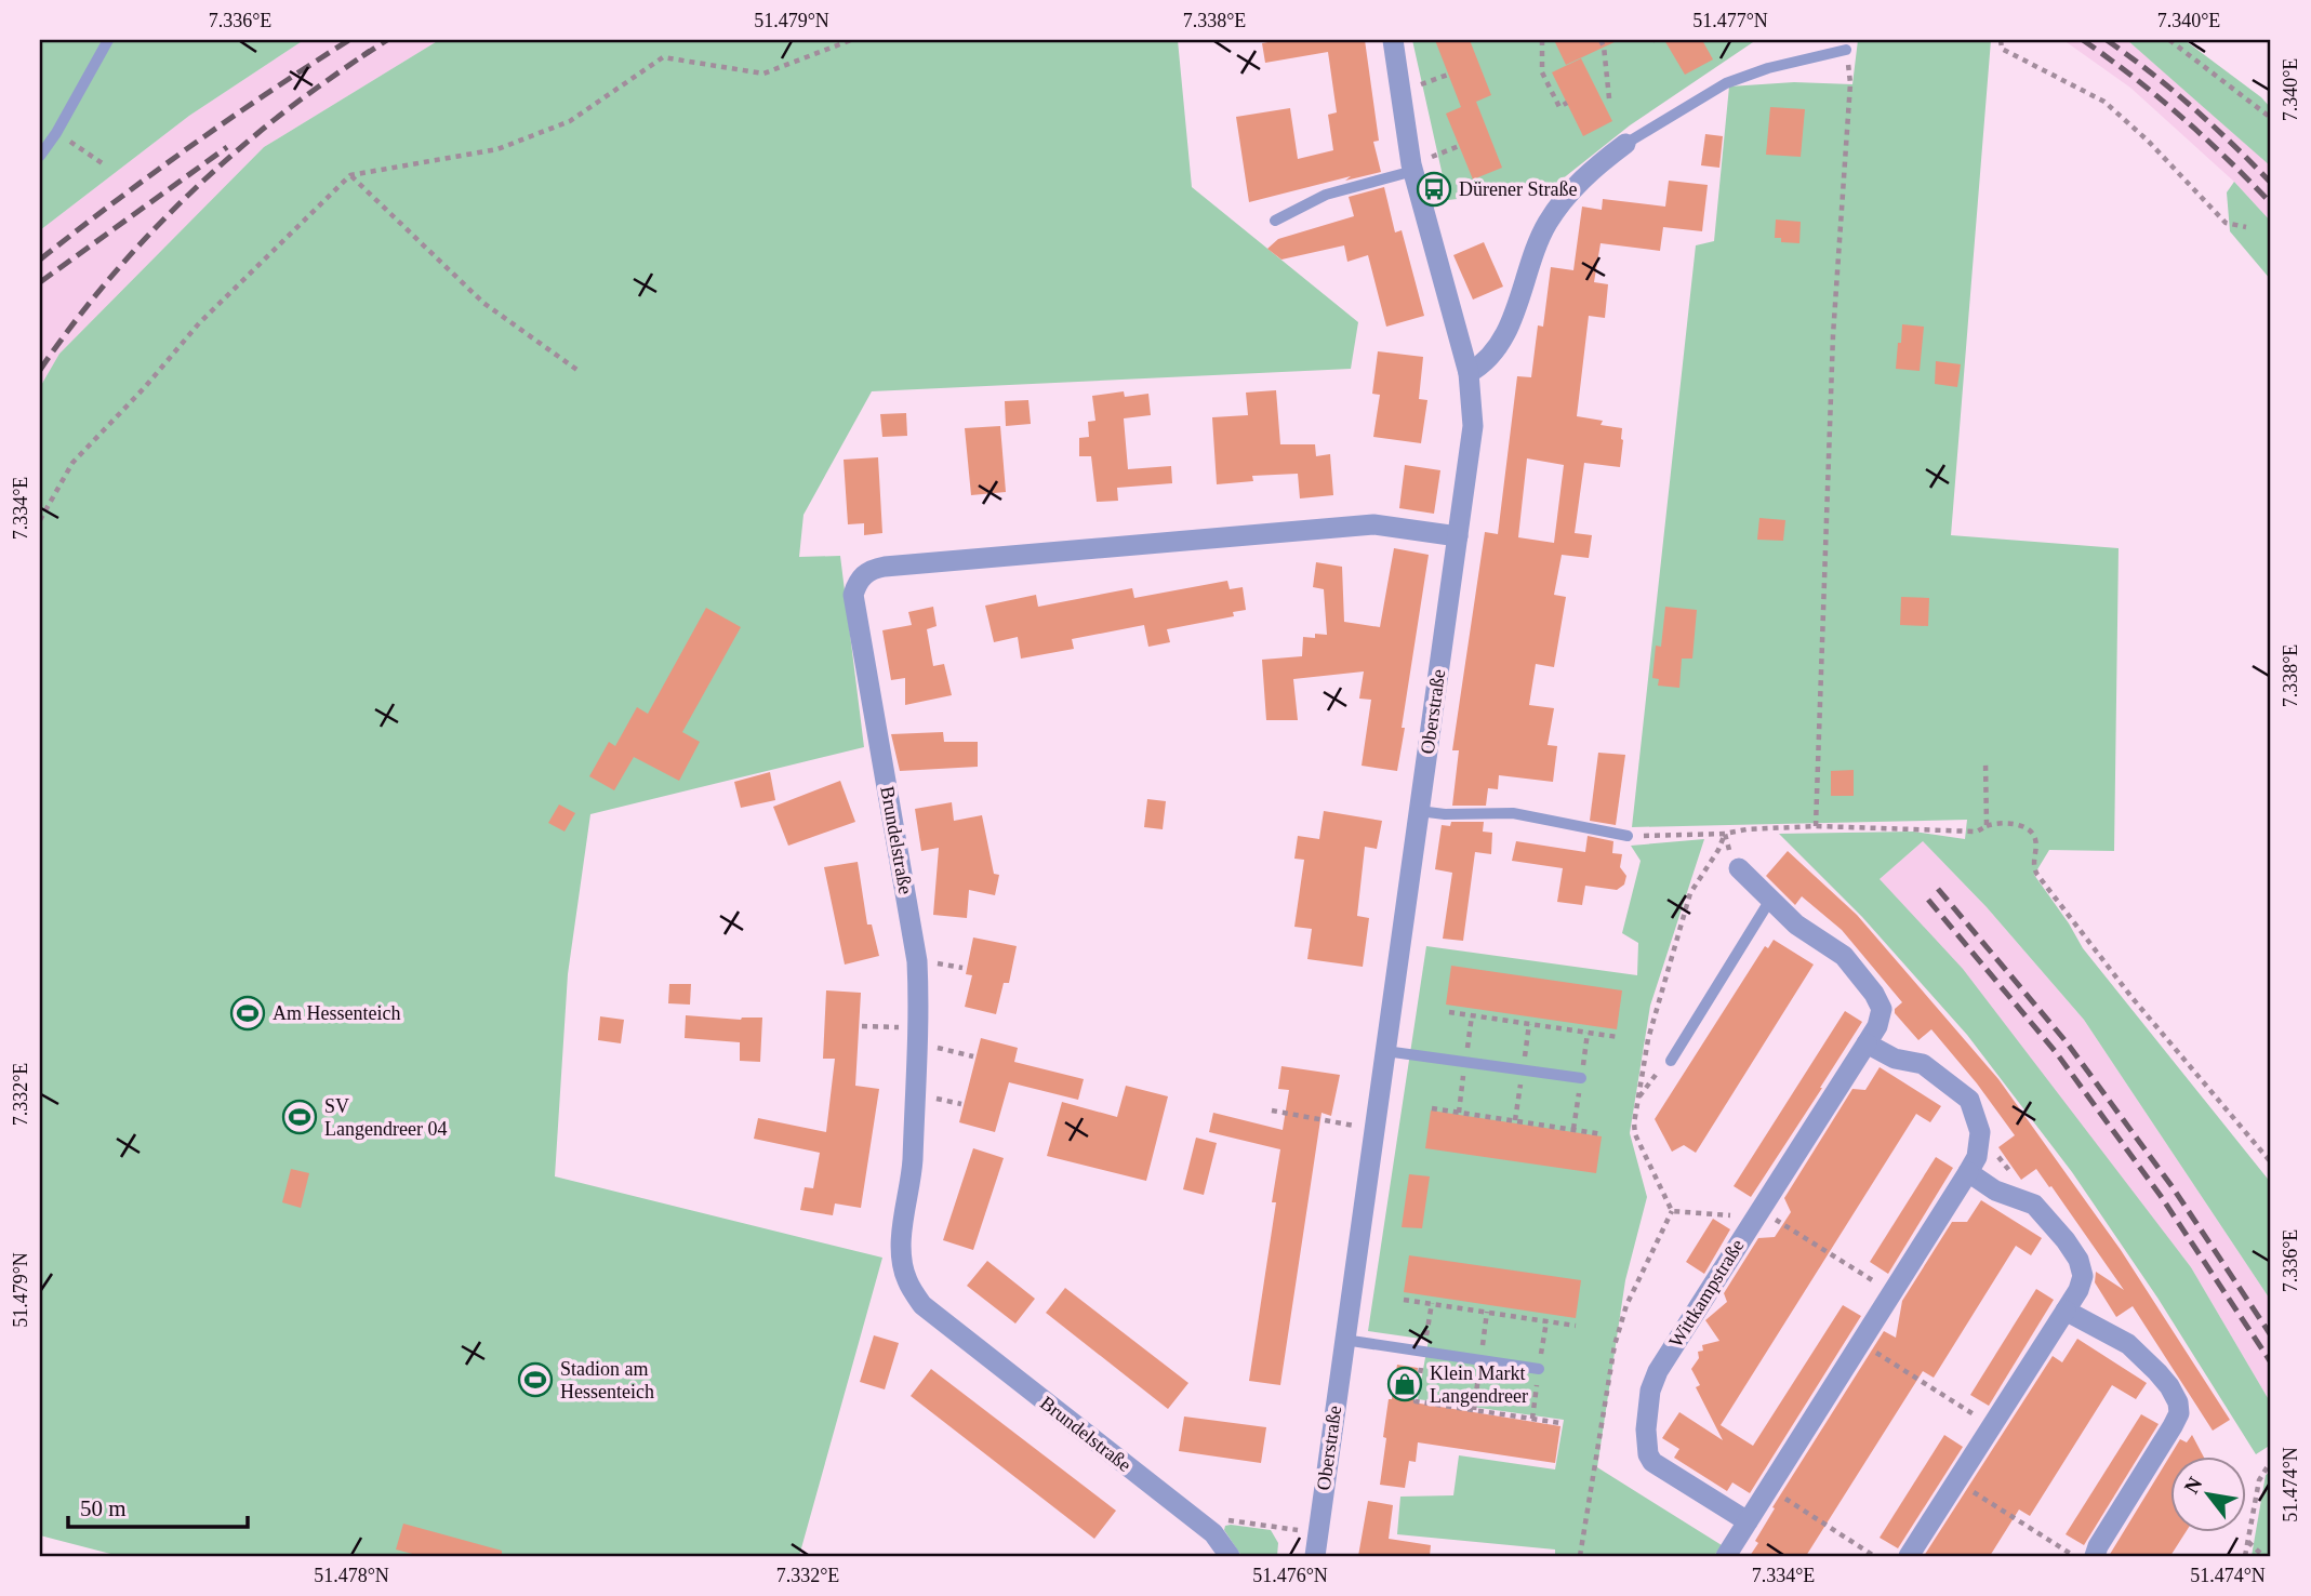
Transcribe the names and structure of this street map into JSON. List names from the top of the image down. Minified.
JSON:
{"streets":{"street":["Oberstraße","Brundelstraße","Wittkampstraße"]},"crossings":[["Oberstraße","Brundelstraße"]],"places":{"bus stop":["Dürener Straße"],"sports":["Am Hessenteich","SV Langendreer 04","Stadion am Hessenteich"],"shop":["Klein Markt Langendreer"]},"scale_bar":"50 m","north":"top left","coordinates":["7.336°E","51.479°N","7.338°E","51.477°N","7.340°E","7.334°E","7.332°E","51.474°N","51.478°N","51.476°N"]}
